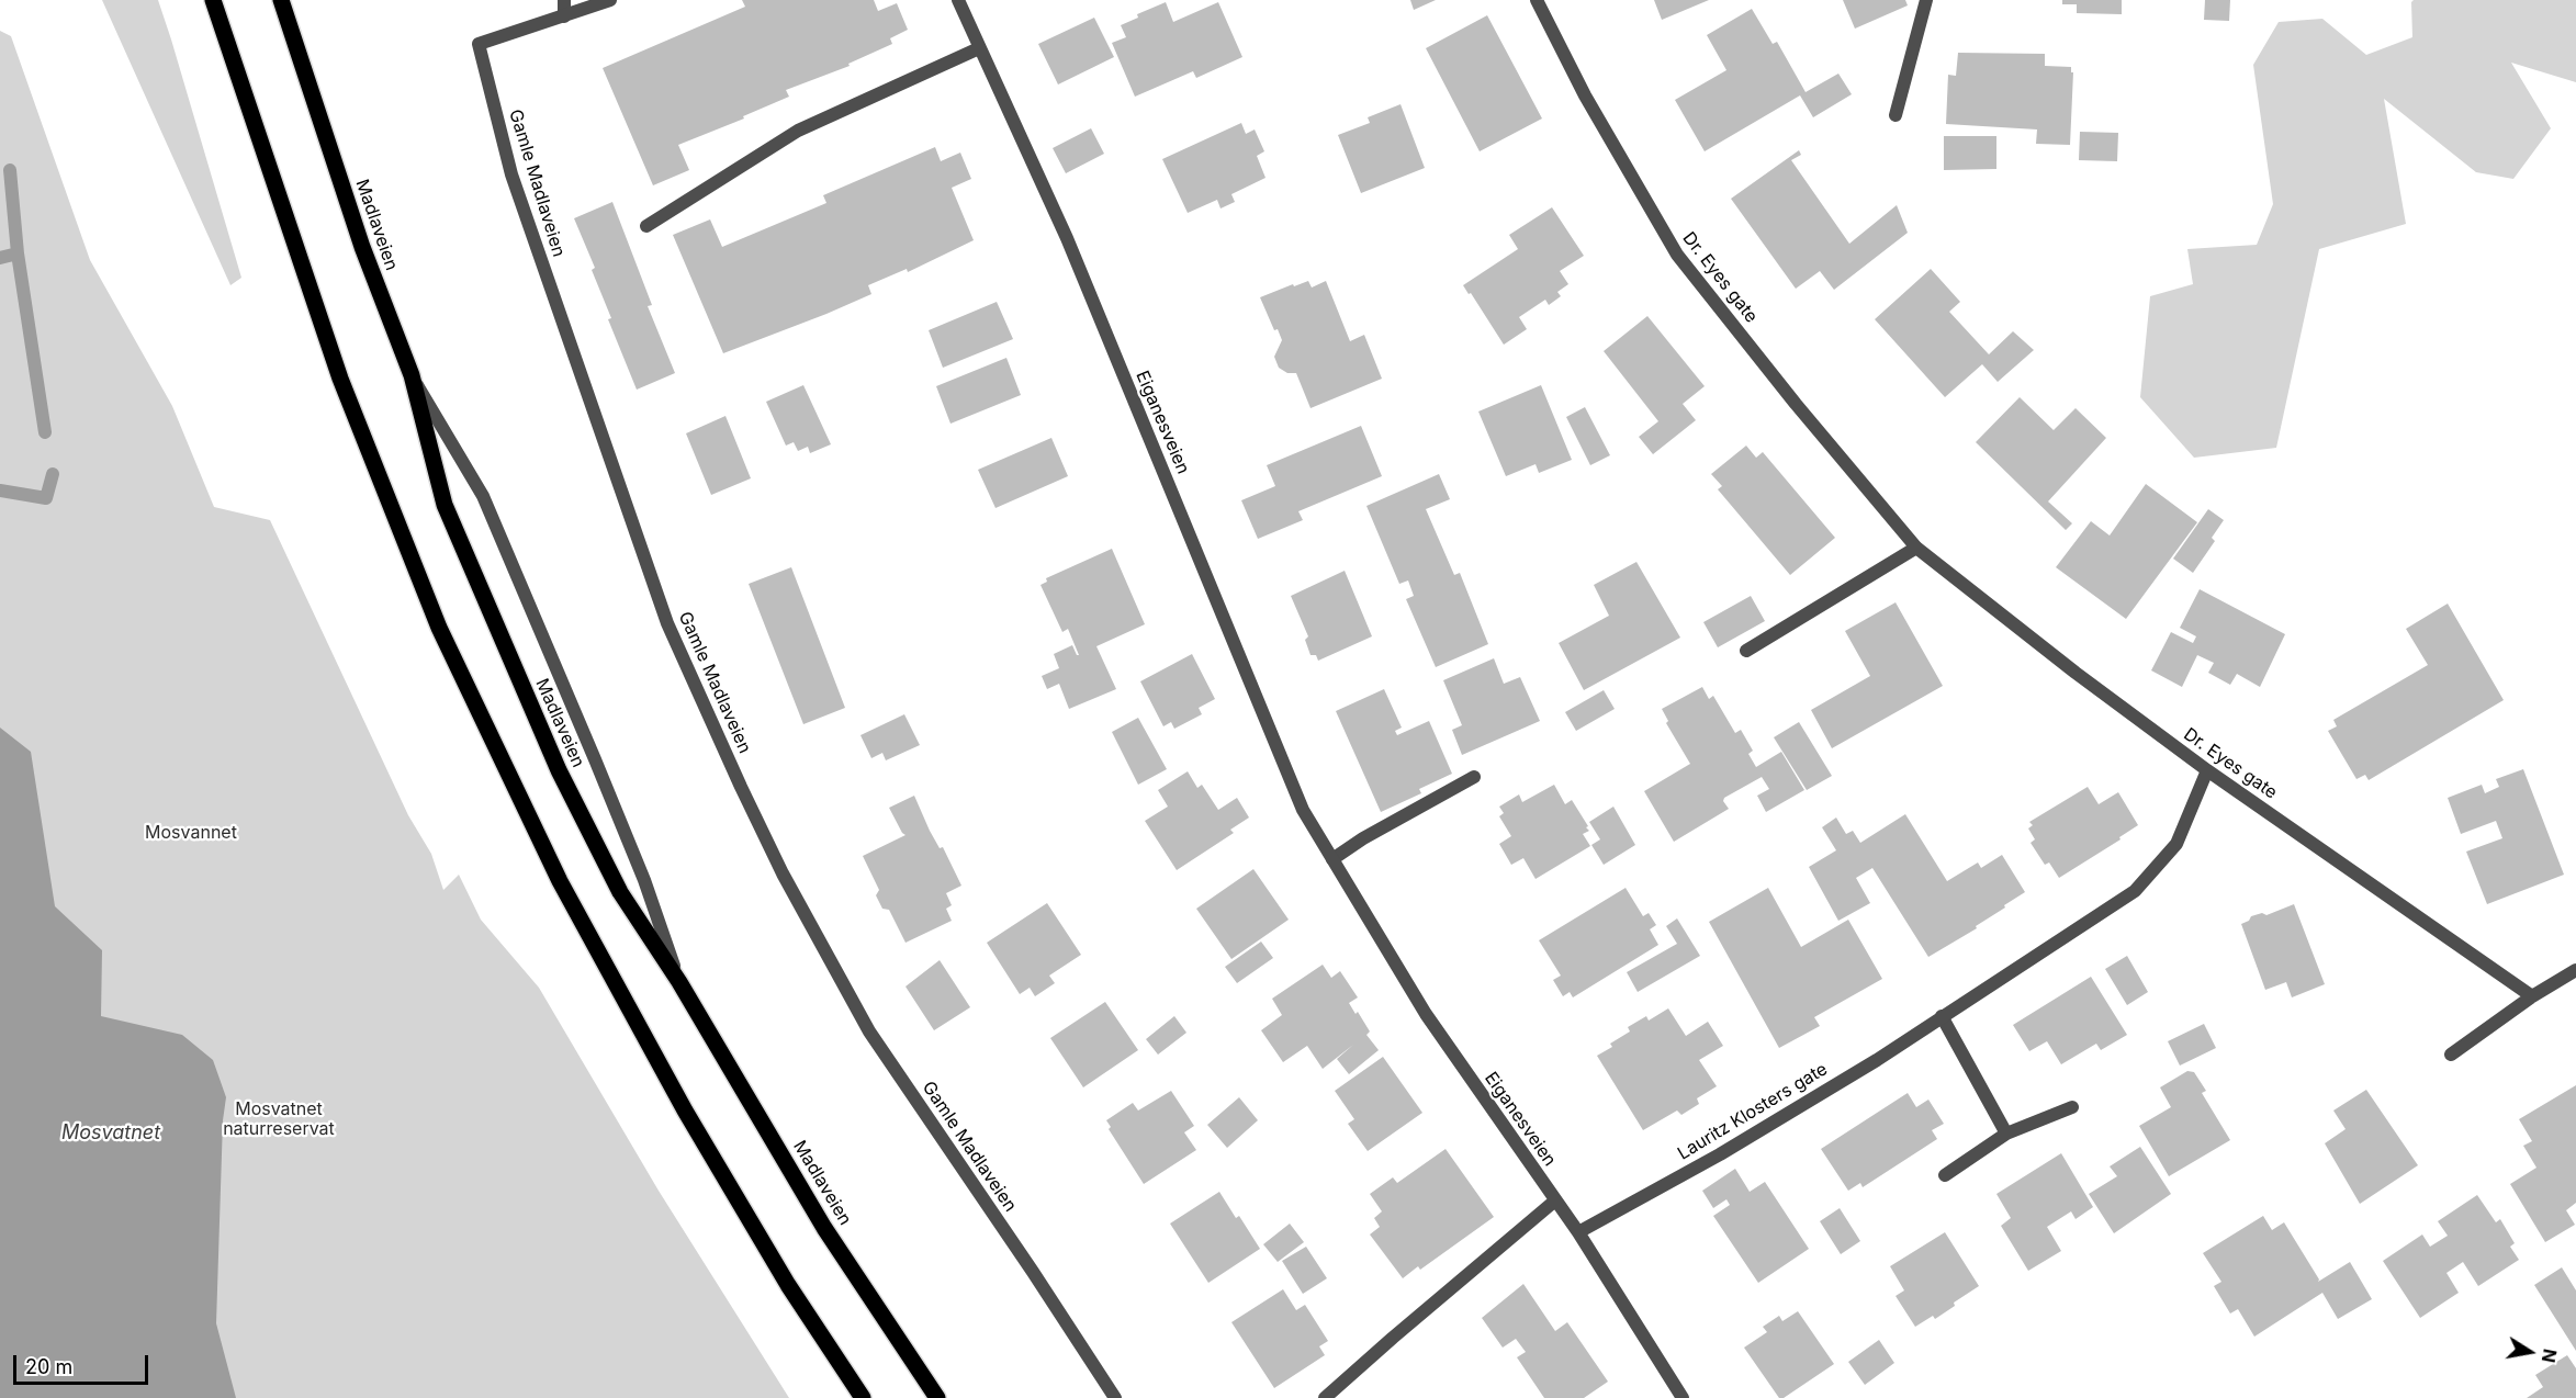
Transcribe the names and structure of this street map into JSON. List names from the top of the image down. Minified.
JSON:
{"streets":{"main road":["Madlaveien"],"street":["Gamle Madlaveien","Dr. Eyes gate","Eiganesveien","Lauritz Klosters gate"]},"crossings":[["Dr. Eyes gate","Lauritz Klosters gate"],["Eiganesveien","Lauritz Klosters gate"]],"water":["Mosvatnet"],"parks":["Mosvannet","Mosvatnet naturreservat"],"scale_bar":"20 m","north":"right"}
